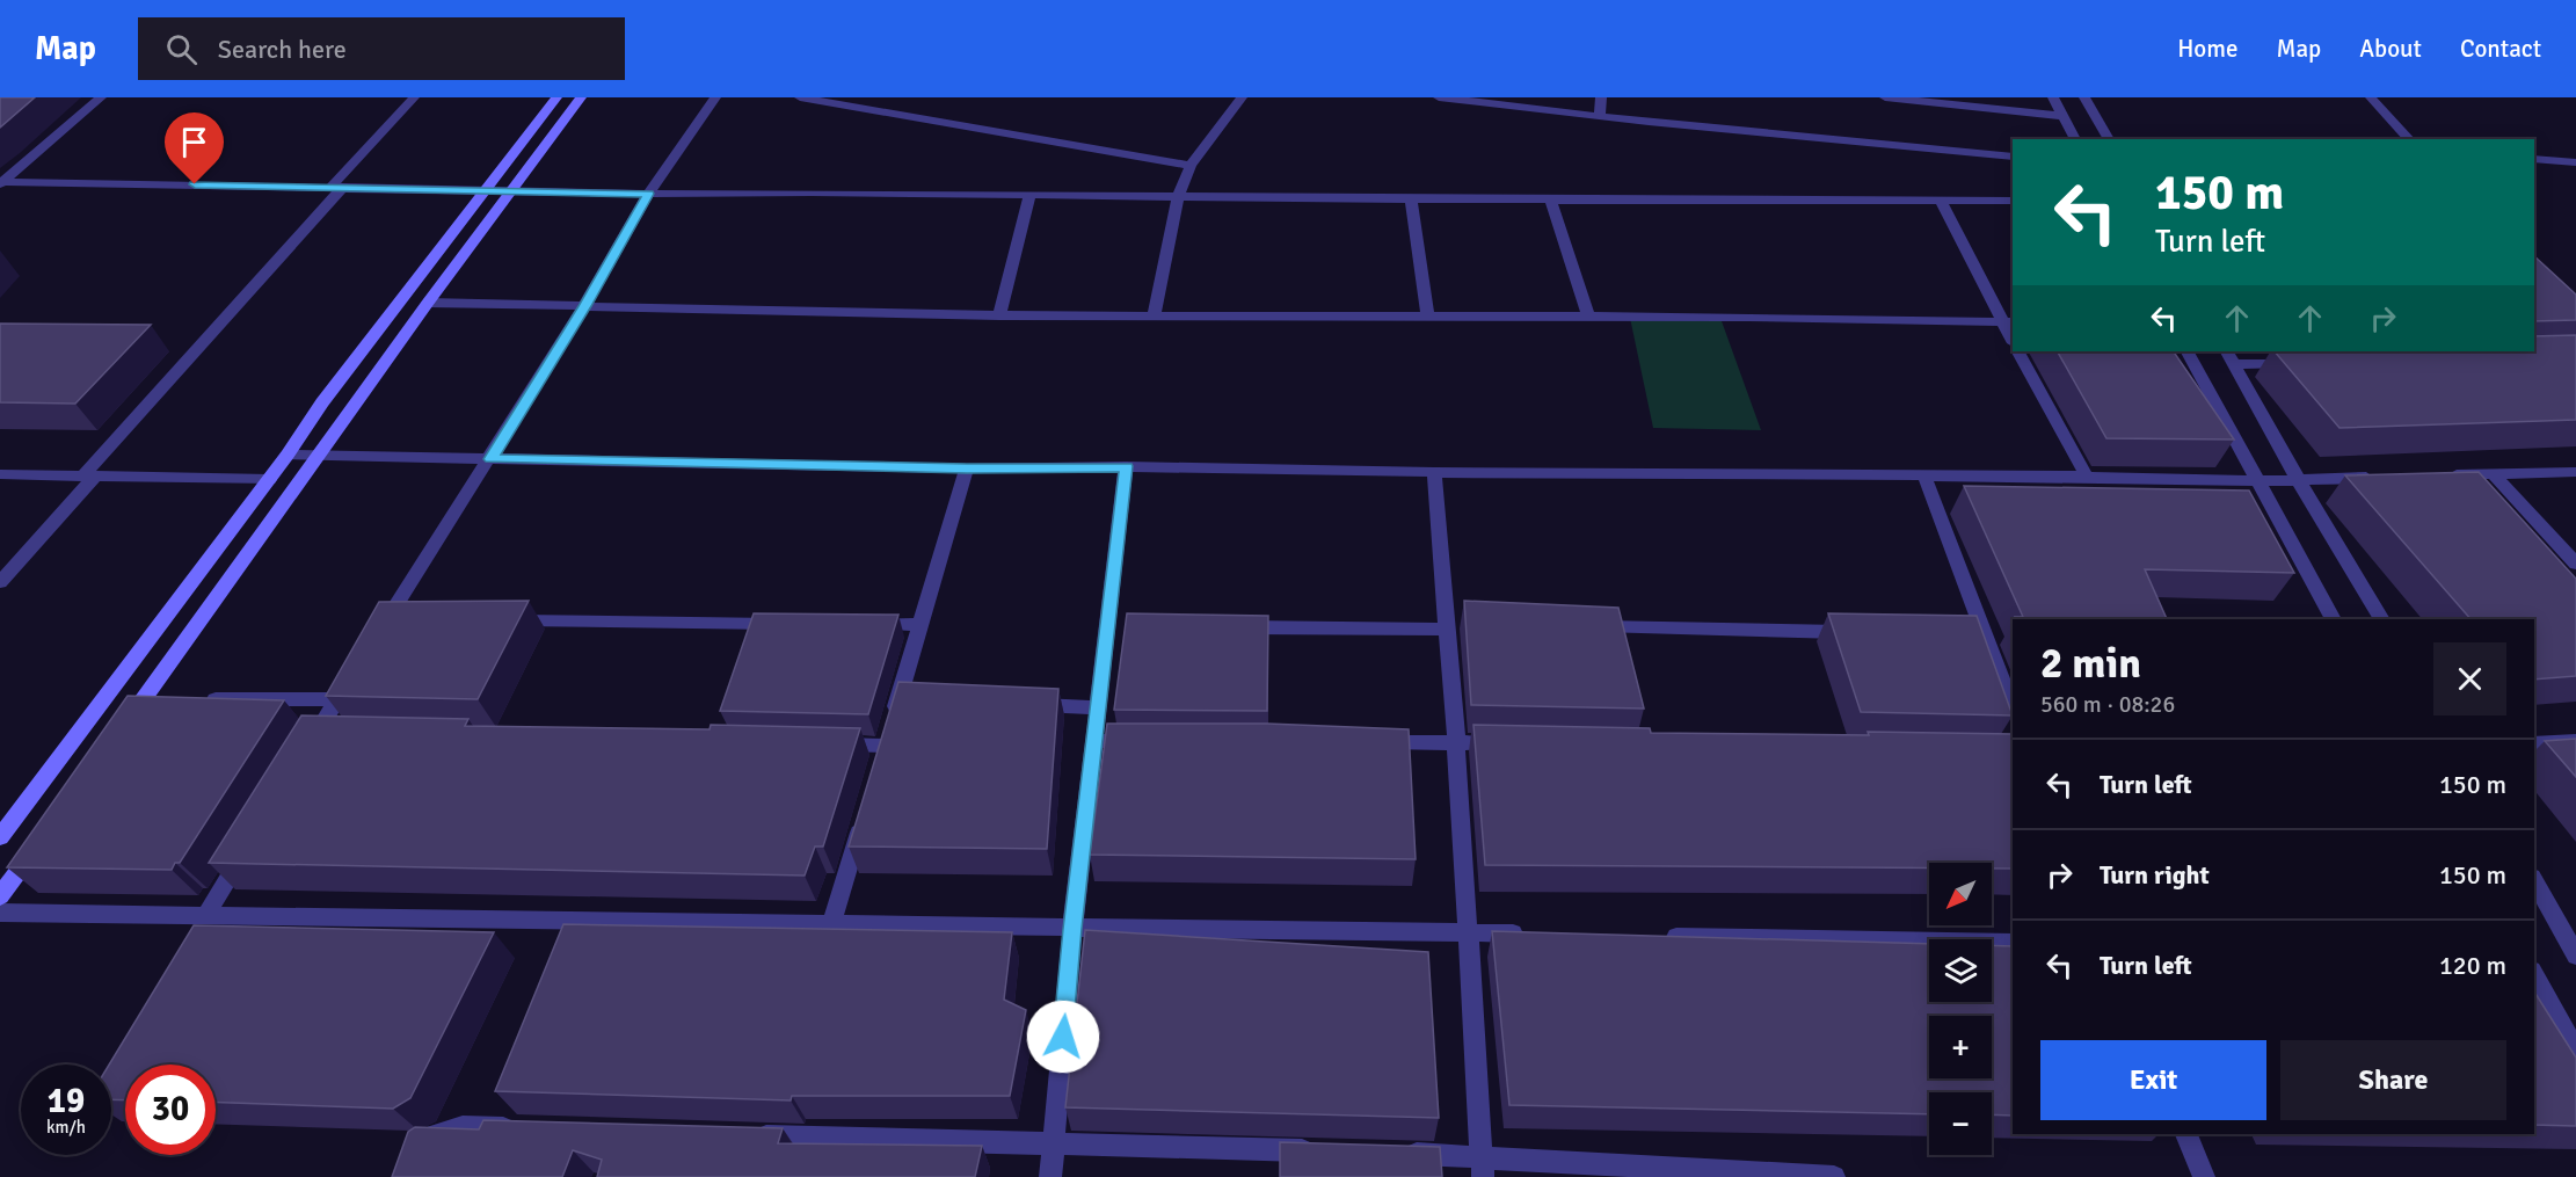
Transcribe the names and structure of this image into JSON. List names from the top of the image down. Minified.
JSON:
{"north":"bottom left","page":{"header":"Map","search":"Search here","nav":["Home","Map","About","Contact"],"turn":["150 m","Turn left"],"heading":["2 min","560 m · 08:26"],"list":[{"name":"Turn left","value":"150 m"},{"name":"Turn right","value":"150 m"},{"name":"Turn left","value":"120 m"}],"map_buttons":["+","−"],"buttons":["Exit","Share"],"speed":"19 km/h","limit":"30"}}
